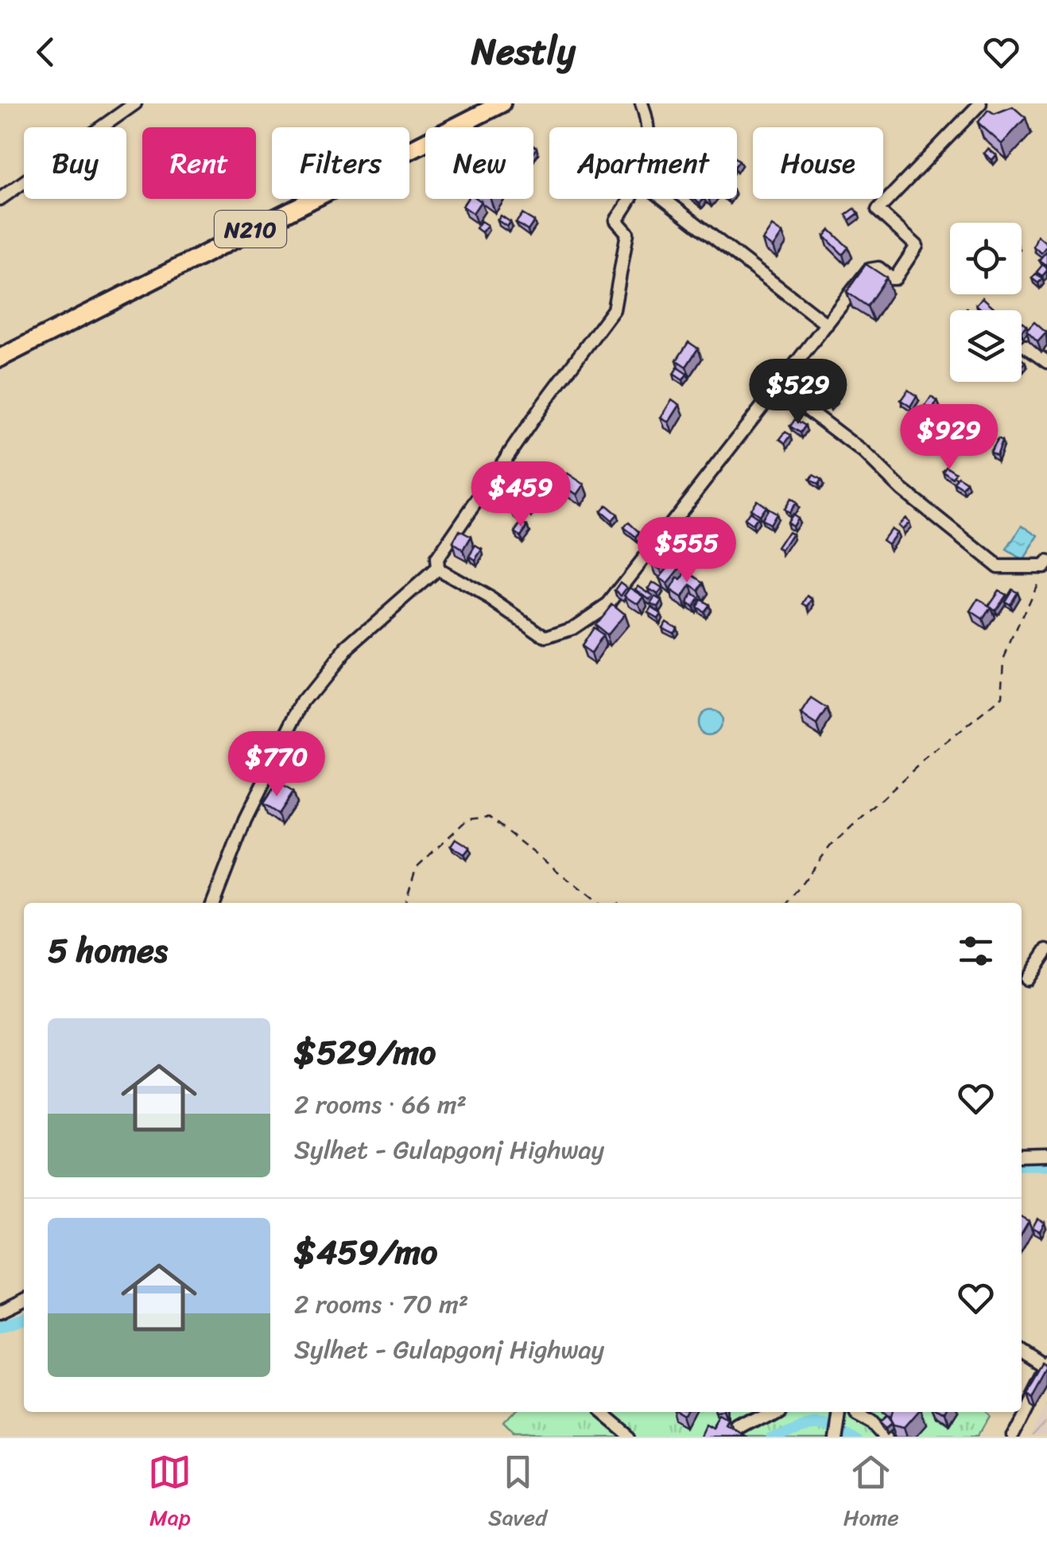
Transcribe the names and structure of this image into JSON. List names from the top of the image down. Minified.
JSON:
{"streets":{"highway":["N210"]},"page":{"header":"Nestly","chip":["Buy","Rent","Filters","New","Apartment","House"],"price":["$529","$929","$459","$555","$770"],"heading":"5 homes","list":[{"name":"$529/mo","note":"2 rooms · 66 m² · Sylhet - Gulapgonj Highway"},{"name":"$459/mo","note":"2 rooms · 70 m² · Sylhet - Gulapgonj Highway"}],"tabs":["Map","Saved","Home"]}}
